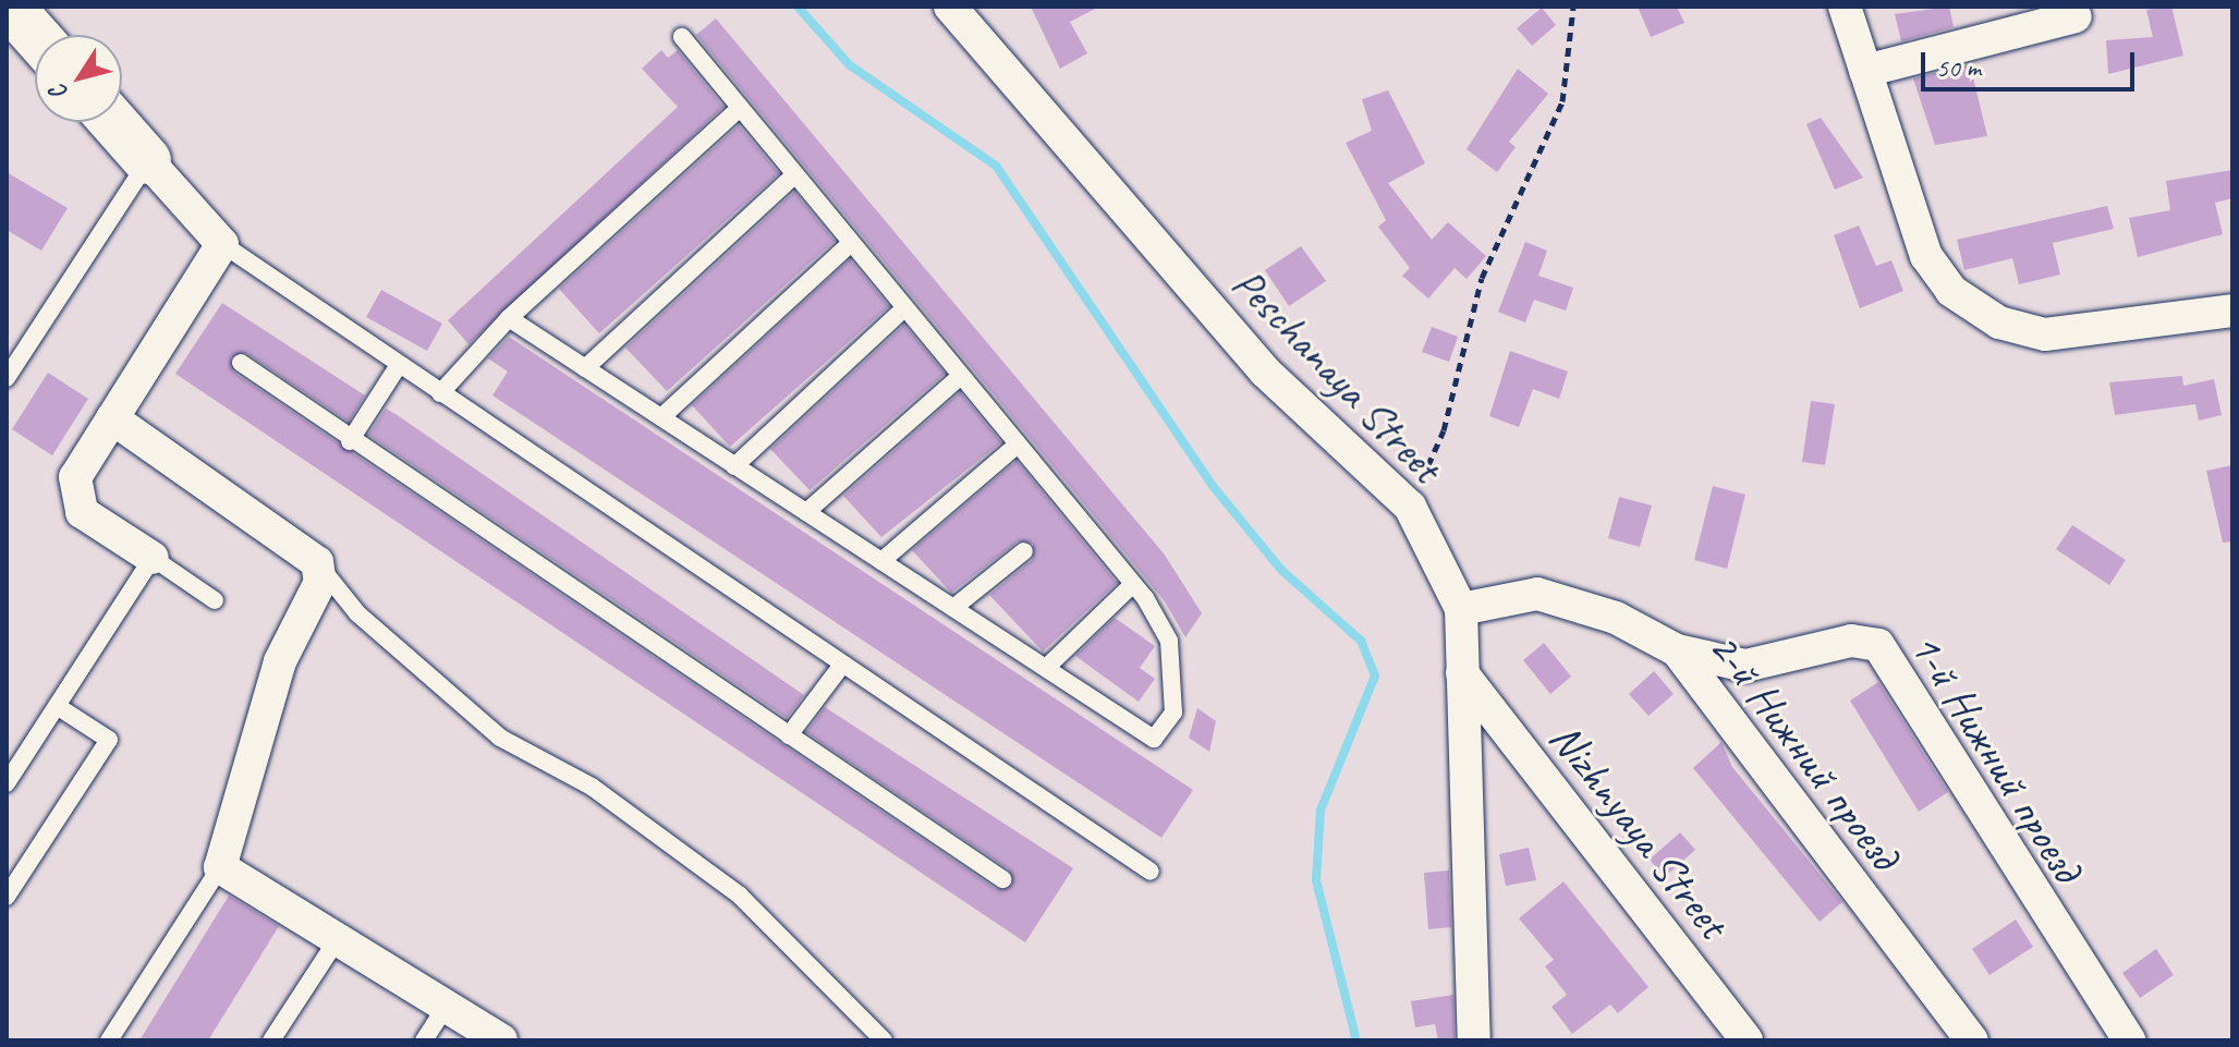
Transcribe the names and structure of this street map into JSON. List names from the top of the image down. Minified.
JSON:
{"streets":{"street":["Peschanaya Street","2-й Нижний проезд","1-й Нижний проезд","Nizhnyaya Street"]},"crossings":[["Peschanaya Street","2-й Нижний проезд"],["Peschanaya Street","Nizhnyaya Street"],["2-й Нижний проезд","1-й Нижний проезд"]],"scale_bar":"50 m","north":"bottom left"}
